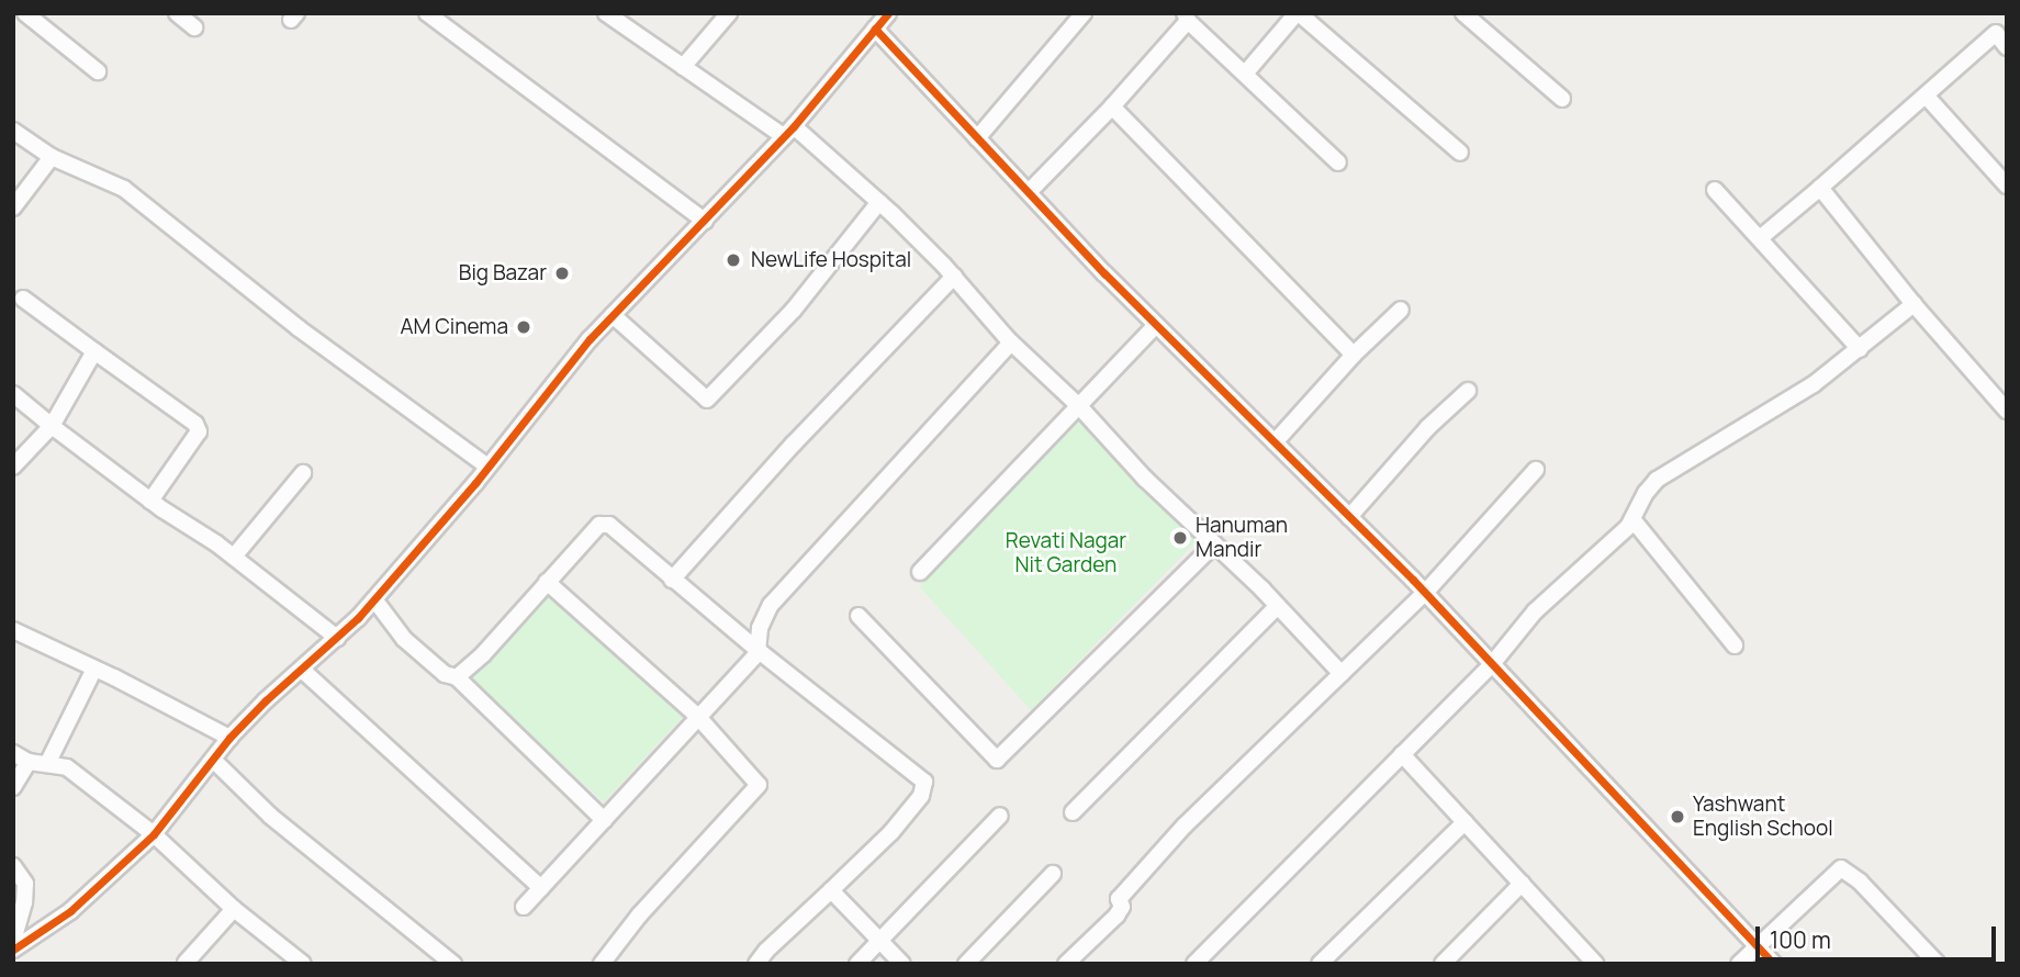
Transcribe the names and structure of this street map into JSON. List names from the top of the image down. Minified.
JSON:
{"parks":["Revati Nagar Nit Garden"],"places":["NewLife Hospital","Big Bazar","AM Cinema","Hanuman Mandir","Yashwant English School"],"scale_bar":"100 m"}
